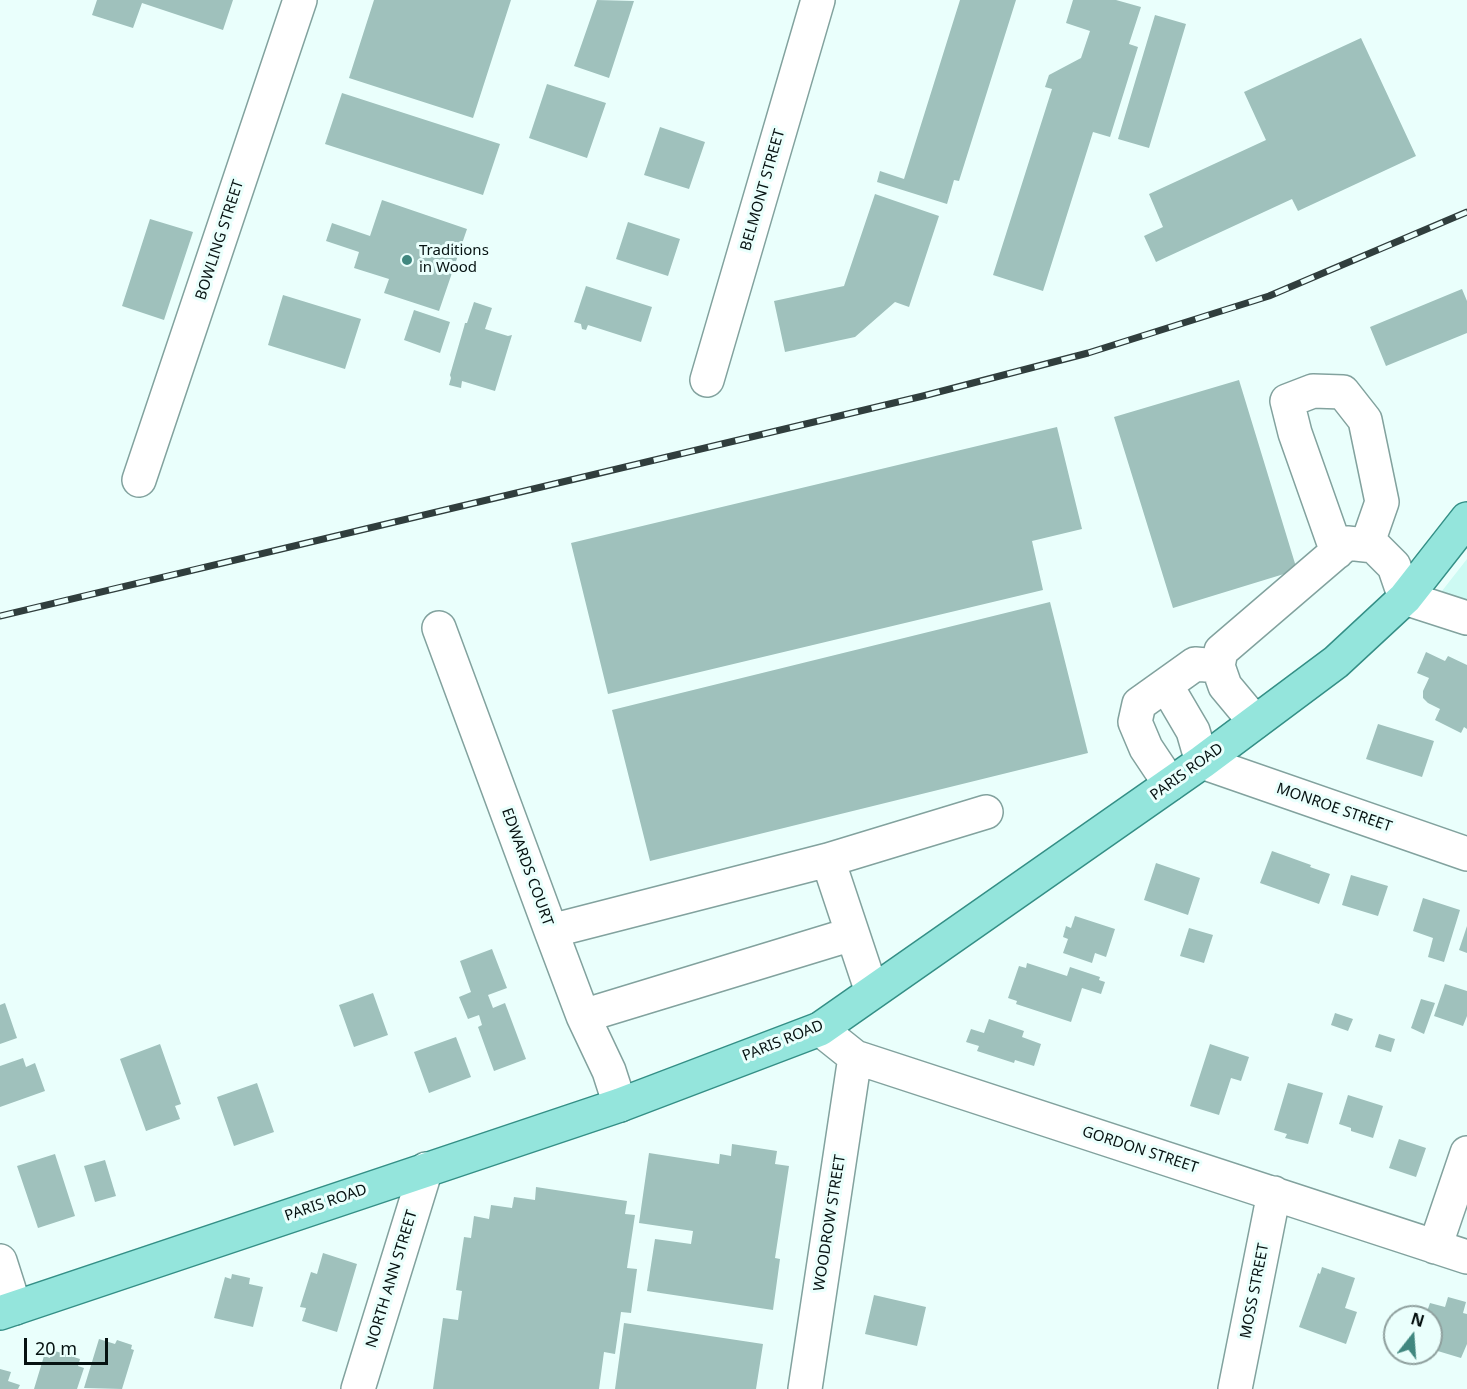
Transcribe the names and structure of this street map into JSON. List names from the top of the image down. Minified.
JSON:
{"streets":{"main road":["PARIS ROAD"],"street":["BELMONT STREET","BOWLING STREET","MONROE STREET","EDWARDS COURT","GORDON STREET","WOODROW STREET","NORTH ANN STREET","MOSS STREET"]},"crossings":[["PARIS ROAD","MONROE STREET"],["PARIS ROAD","EDWARDS COURT"],["PARIS ROAD","GORDON STREET"],["PARIS ROAD","NORTH ANN STREET"],["GORDON STREET","WOODROW STREET"],["GORDON STREET","MOSS STREET"]],"places":["Traditions in Wood"],"scale_bar":"20 m","north":"top"}
